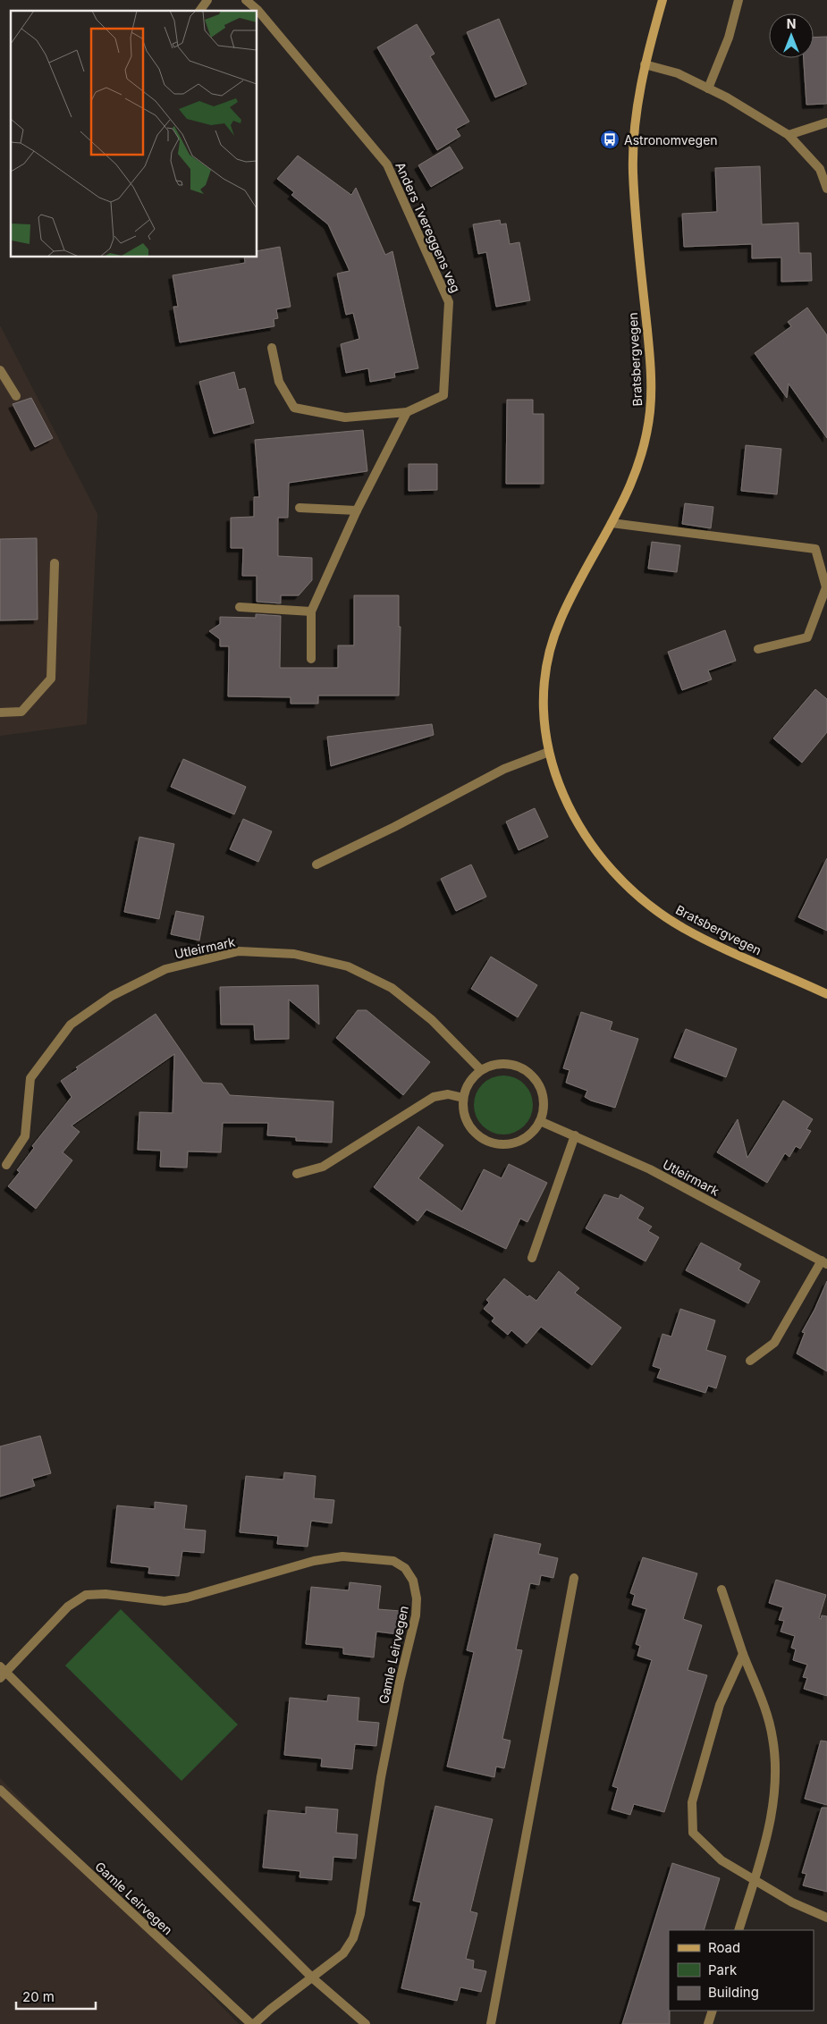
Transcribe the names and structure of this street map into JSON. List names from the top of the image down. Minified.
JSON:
{"streets":{"main road":["Bratsbergvegen"],"street":["Anders Tvereggens veg","Utleirmark","Gamle Leirvegen"]},"places":{"bus stop":["Astronomvegen"]},"legend":["Road","Park","Building"],"scale_bar":"20 m","north":"top"}
